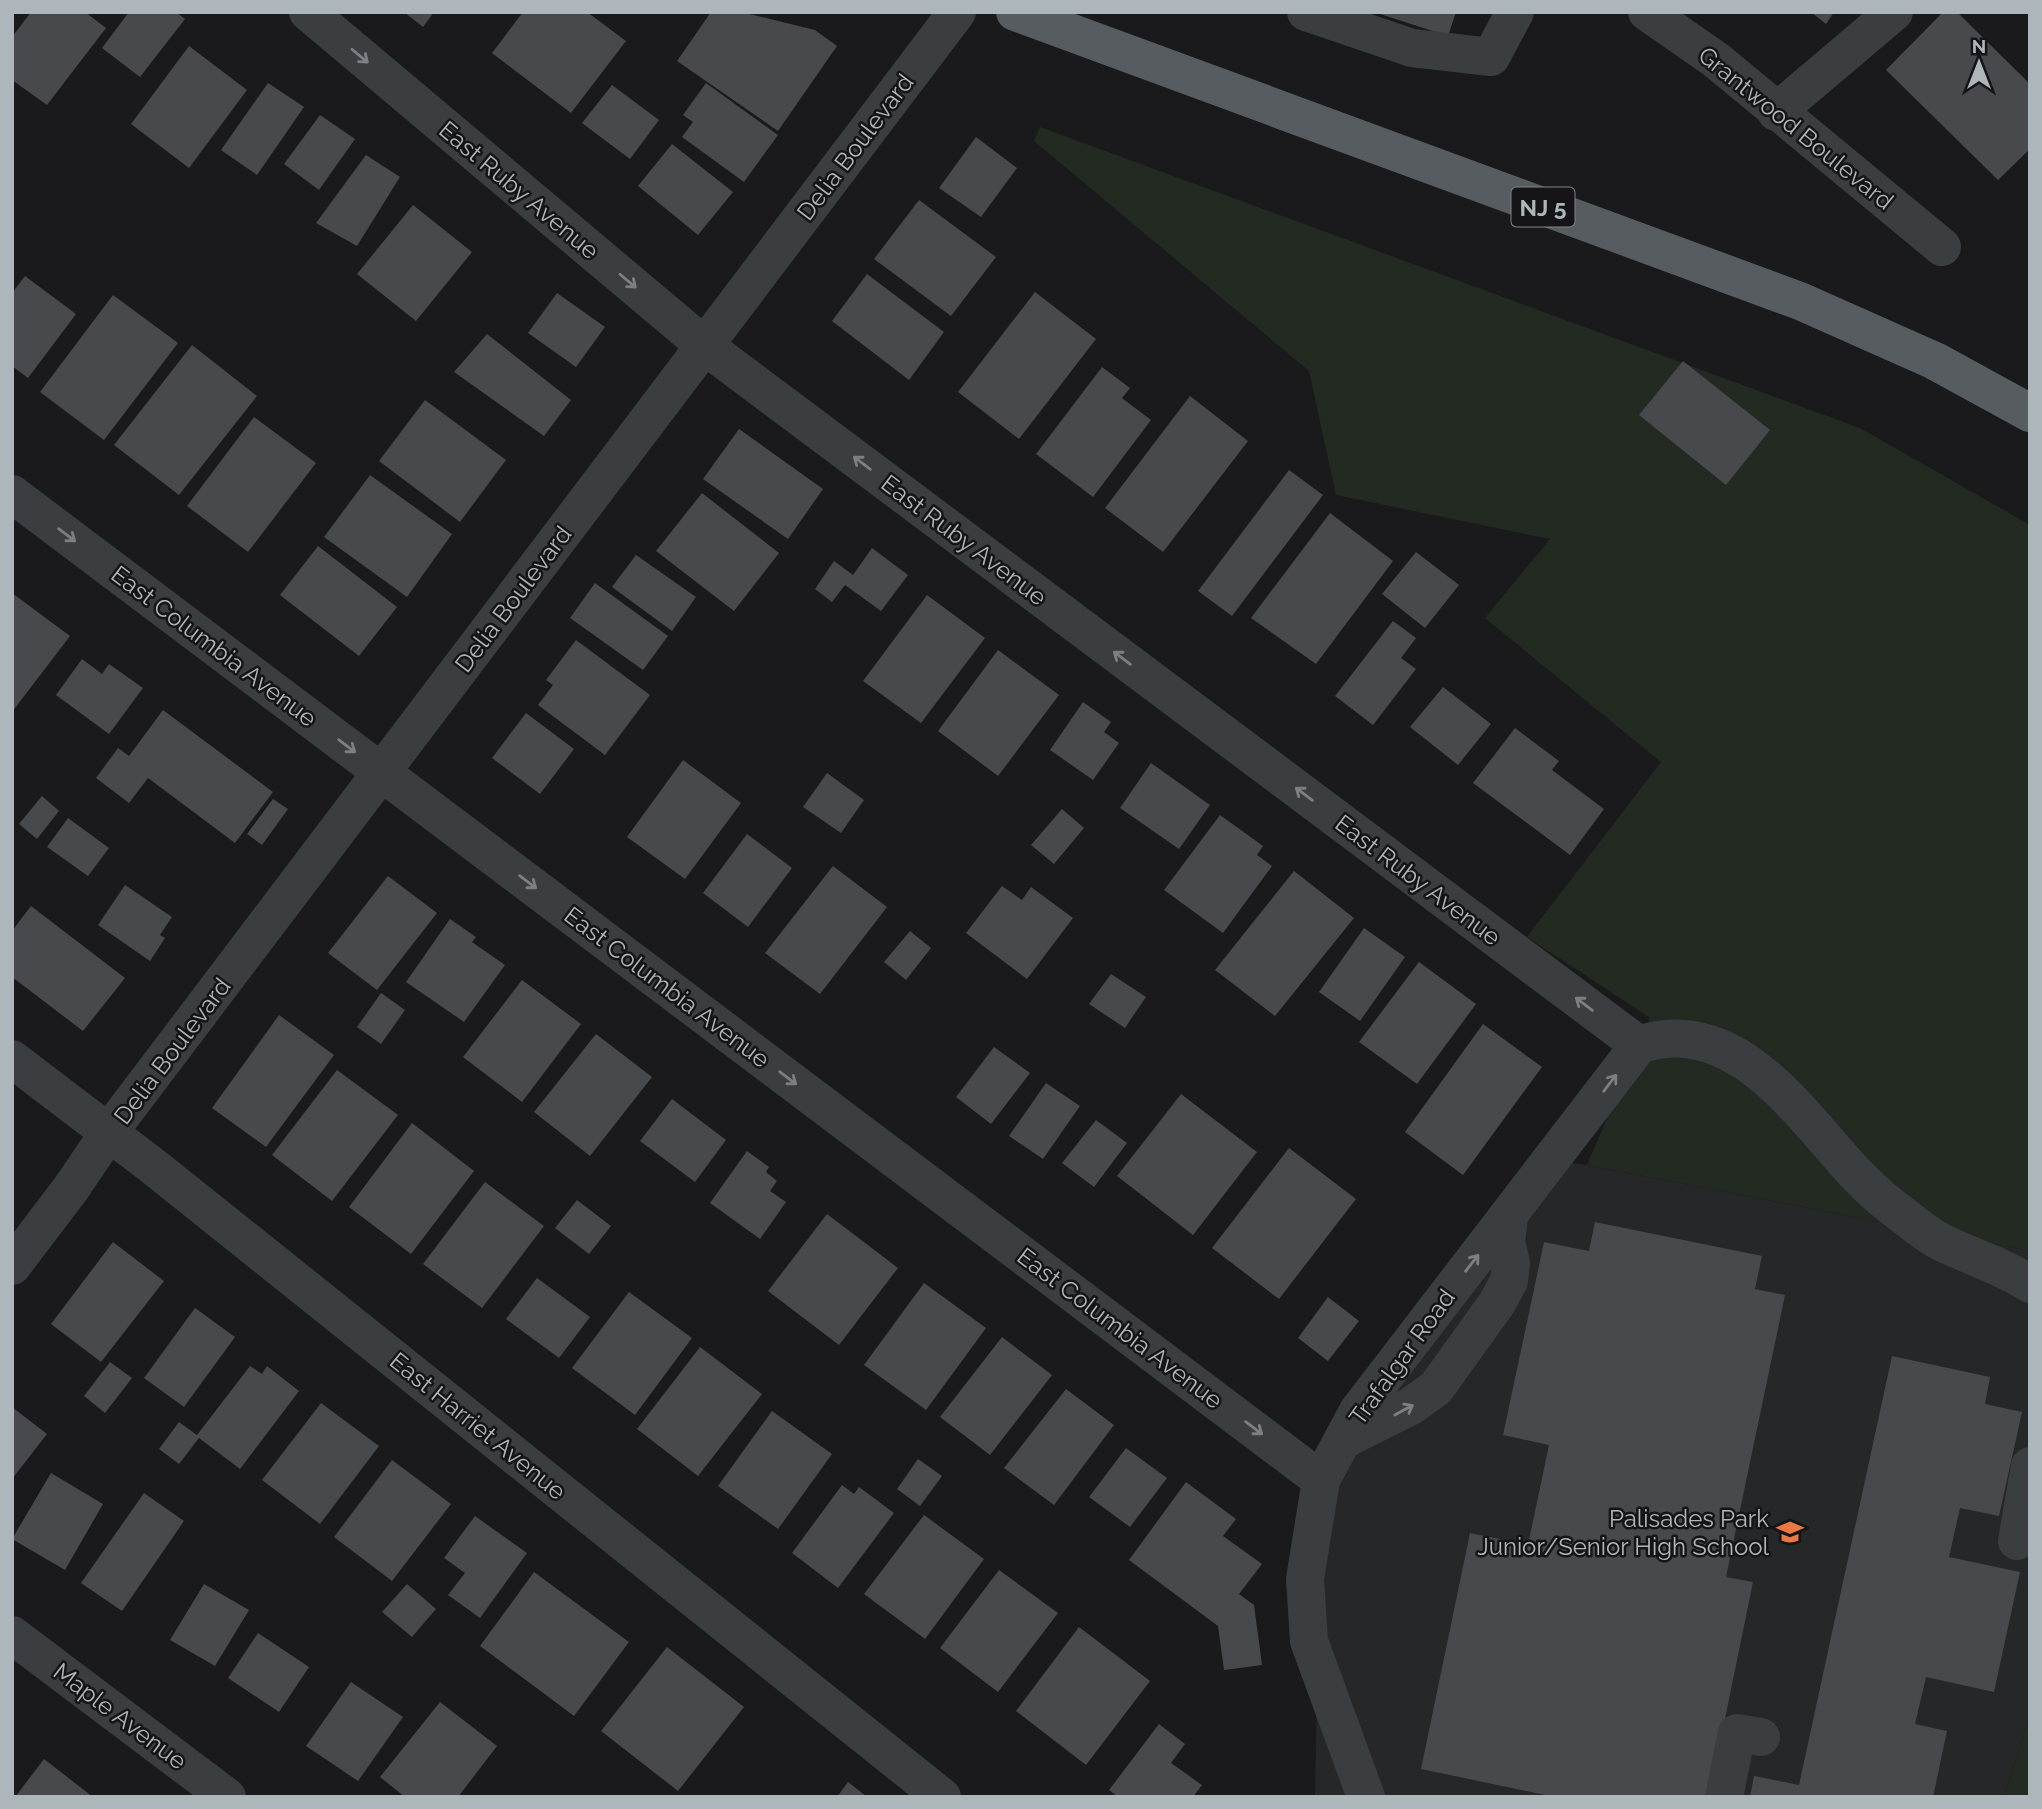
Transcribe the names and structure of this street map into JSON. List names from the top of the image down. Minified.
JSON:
{"streets":{"main road":["NJ 5"],"street":["Grantwood Boulevard","Delia Boulevard","East Ruby Avenue","East Columbia Avenue","Trafalgar Road","East Harriet Avenue","Maple Avenue"]},"crossings":[["Delia Boulevard","East Ruby Avenue"],["Delia Boulevard","East Columbia Avenue"],["Delia Boulevard","East Harriet Avenue"],["East Ruby Avenue","Trafalgar Road"],["East Columbia Avenue","Trafalgar Road"]],"one_way":["East Columbia Avenue","Trafalgar Road"],"places":{"school or university":["Palisades Park Junior/Senior High School"]},"north":"top"}
